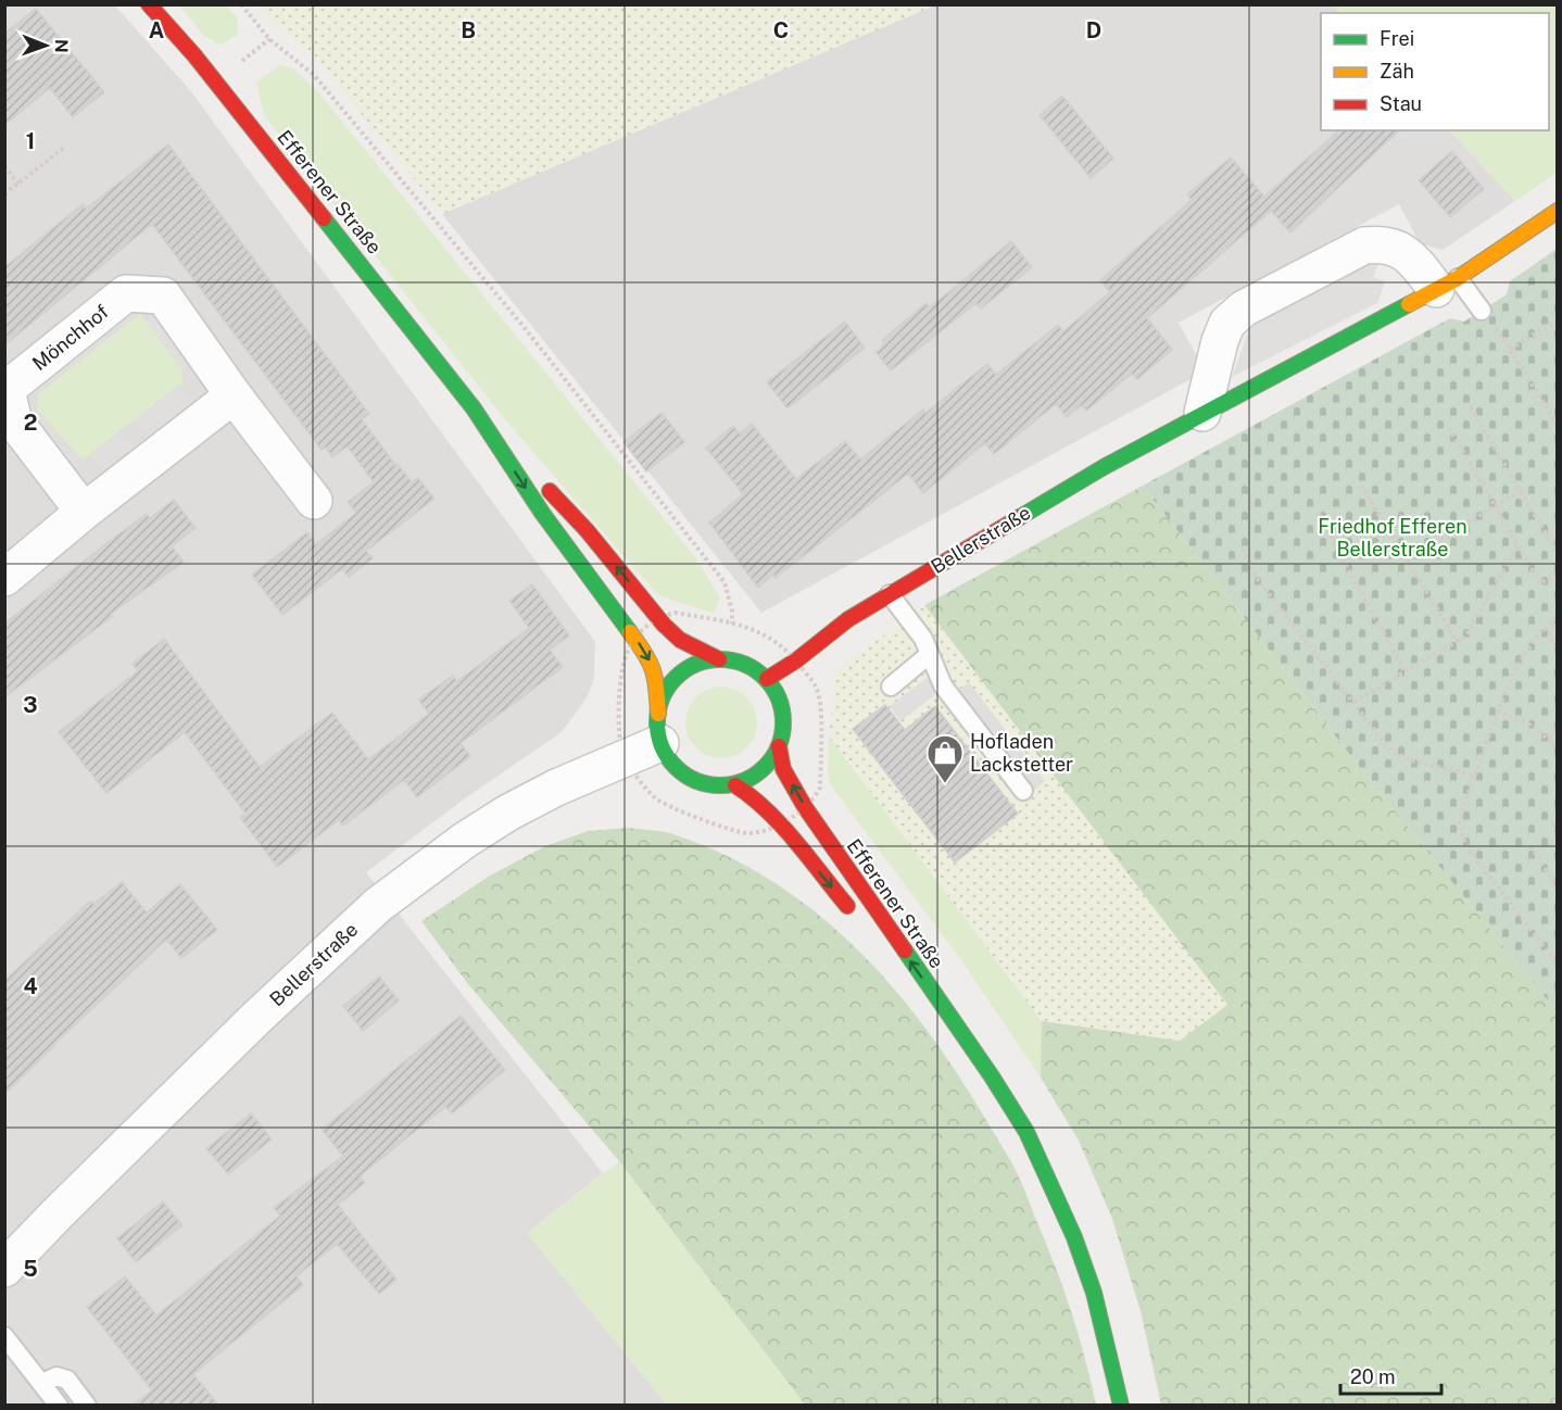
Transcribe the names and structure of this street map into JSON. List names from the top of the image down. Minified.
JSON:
{"streets":{"street":["Efferener Straße","Mönchhof","Bellerstraße"]},"crossings":[["Efferener Straße","Bellerstraße"]],"parks":["Friedhof Efferen Bellerstraße"],"places":{"shop":["Hofladen Lackstetter"]},"legend":["Frei","Zäh","Stau"],"scale_bar":"20 m","north":"right","grid":{"columns":["A","B","C","D"],"rows":["1","2","3","4","5"]}}
